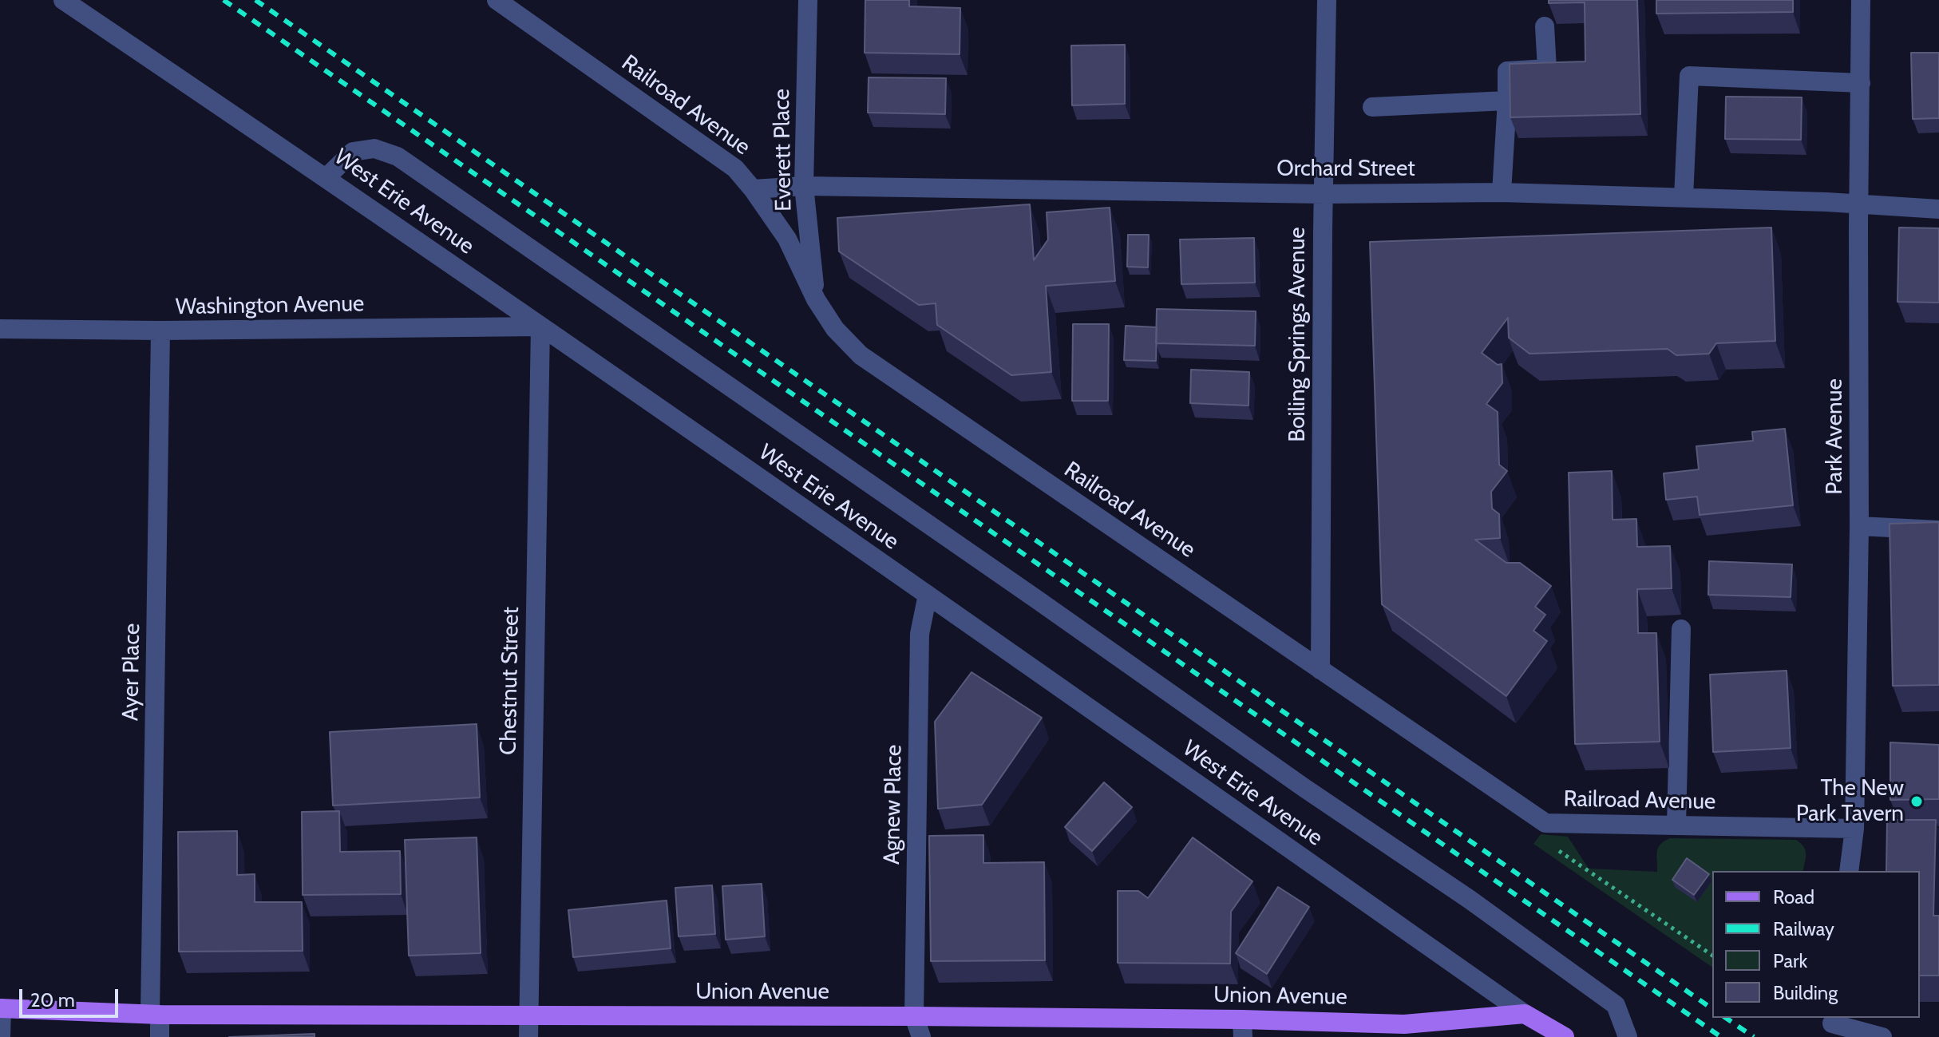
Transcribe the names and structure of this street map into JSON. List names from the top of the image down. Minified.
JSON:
{"streets":{"main road":["West Erie Avenue","Union Avenue"],"street":["Railroad Avenue","Everett Place","Orchard Street","Washington Avenue","Boiling Springs Avenue","Park Avenue","Ayer Place","Chestnut Street","Agnew Place"]},"crossings":[["Railroad Avenue","Everett Place"],["Railroad Avenue","Orchard Street"],["Railroad Avenue","Boiling Springs Avenue"],["Railroad Avenue","Park Avenue"],["Everett Place","Orchard Street"],["Orchard Street","Boiling Springs Avenue"],["Orchard Street","Park Avenue"],["West Erie Avenue","Washington Avenue"],["West Erie Avenue","Chestnut Street"],["West Erie Avenue","Agnew Place"],["West Erie Avenue","Union Avenue"],["Washington Avenue","Ayer Place"],["Washington Avenue","Chestnut Street"],["Ayer Place","Union Avenue"],["Chestnut Street","Union Avenue"],["Agnew Place","Union Avenue"]],"places":["The New Park Tavern"],"legend":["Road","Railway","Park","Building"],"scale_bar":"20 m"}
